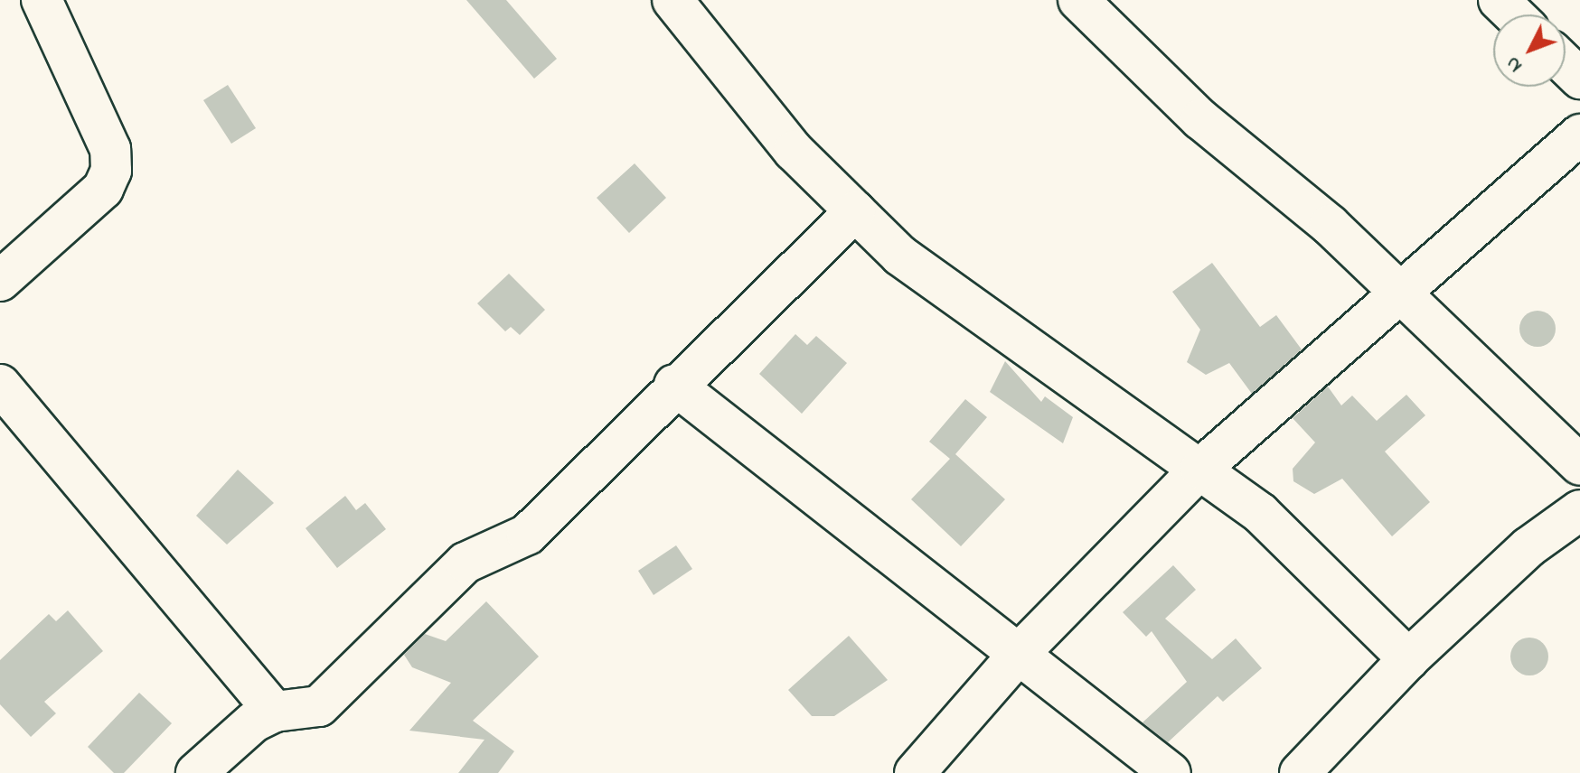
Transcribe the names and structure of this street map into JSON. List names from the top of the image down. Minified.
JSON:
{"north":"bottom left"}
